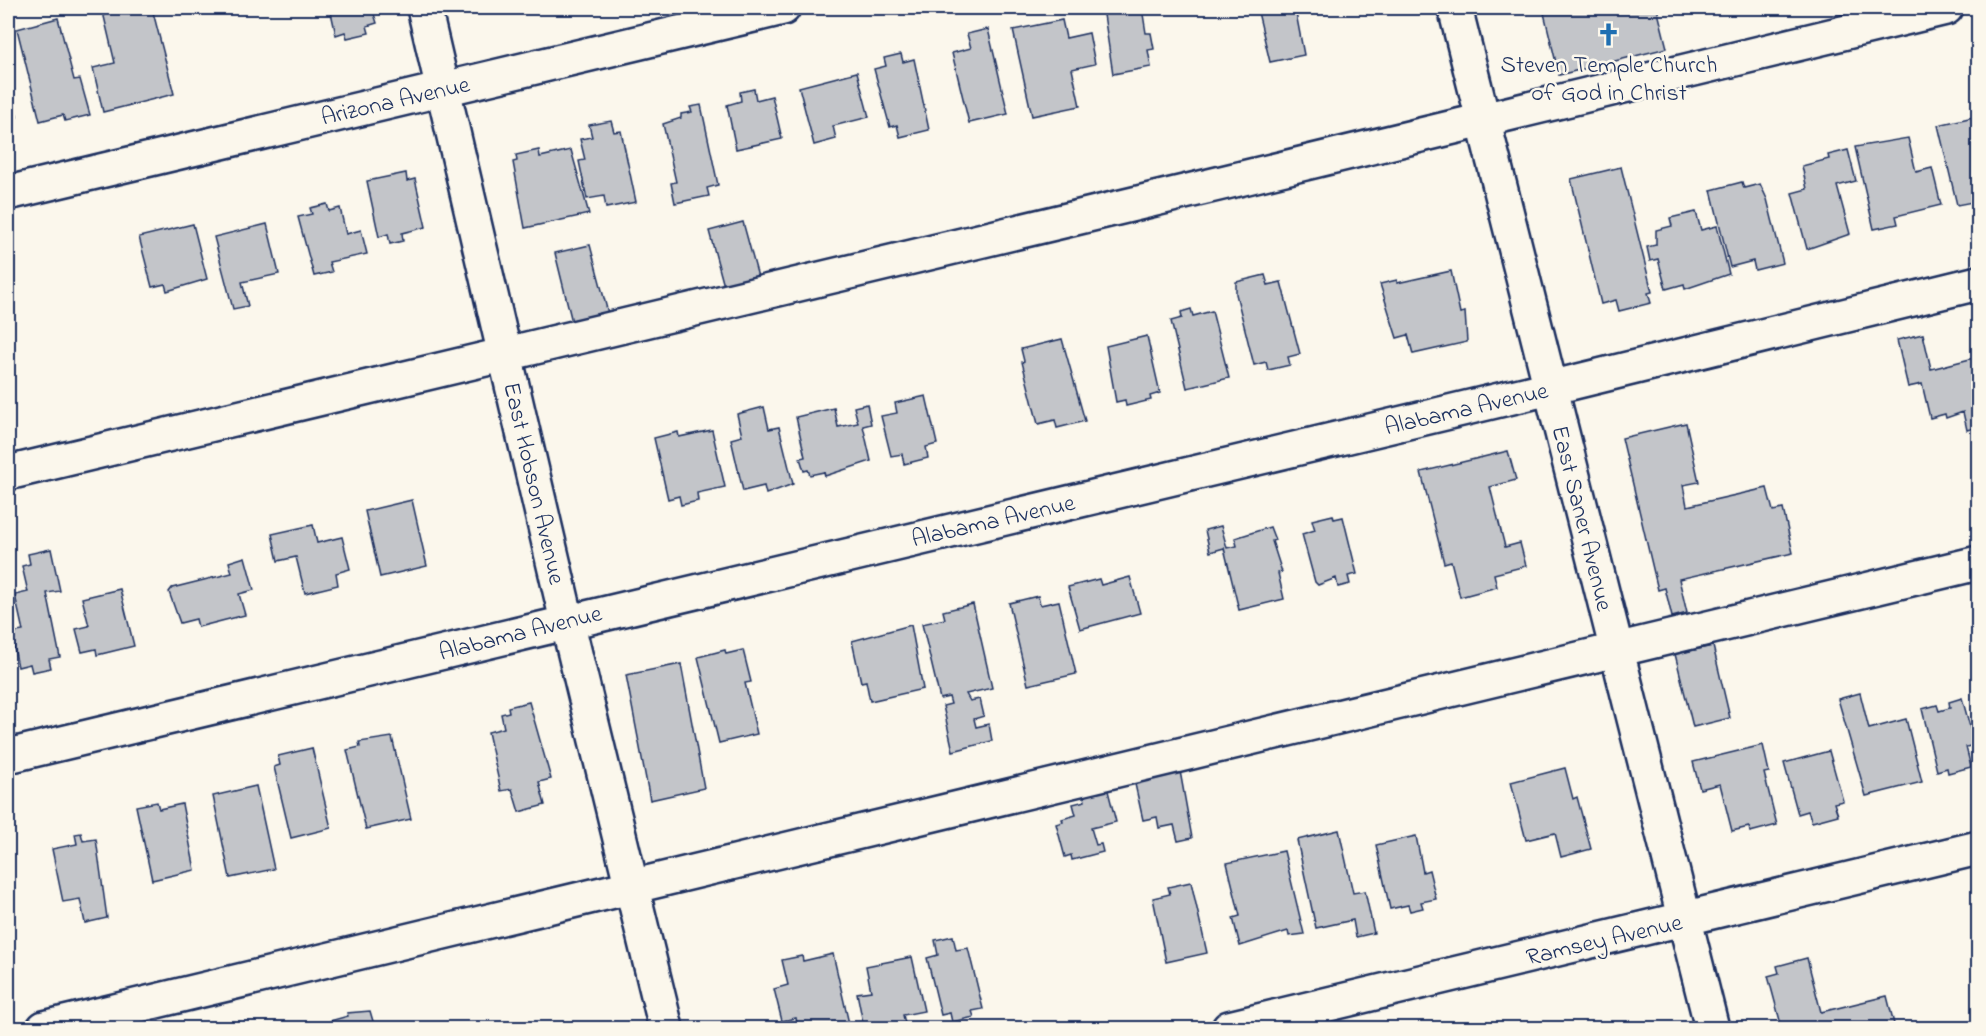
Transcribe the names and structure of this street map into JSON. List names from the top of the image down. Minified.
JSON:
{"streets":{"street":["Arizona Avenue","Alabama Avenue","East Hobson Avenue","East Saner Avenue","Ramsey Avenue"]},"crossings":[["Arizona Avenue","East Hobson Avenue"],["Alabama Avenue","East Hobson Avenue"],["Alabama Avenue","East Saner Avenue"],["East Saner Avenue","Ramsey Avenue"]],"places":{"church":["Steven Temple Church of God in Christ"]}}
